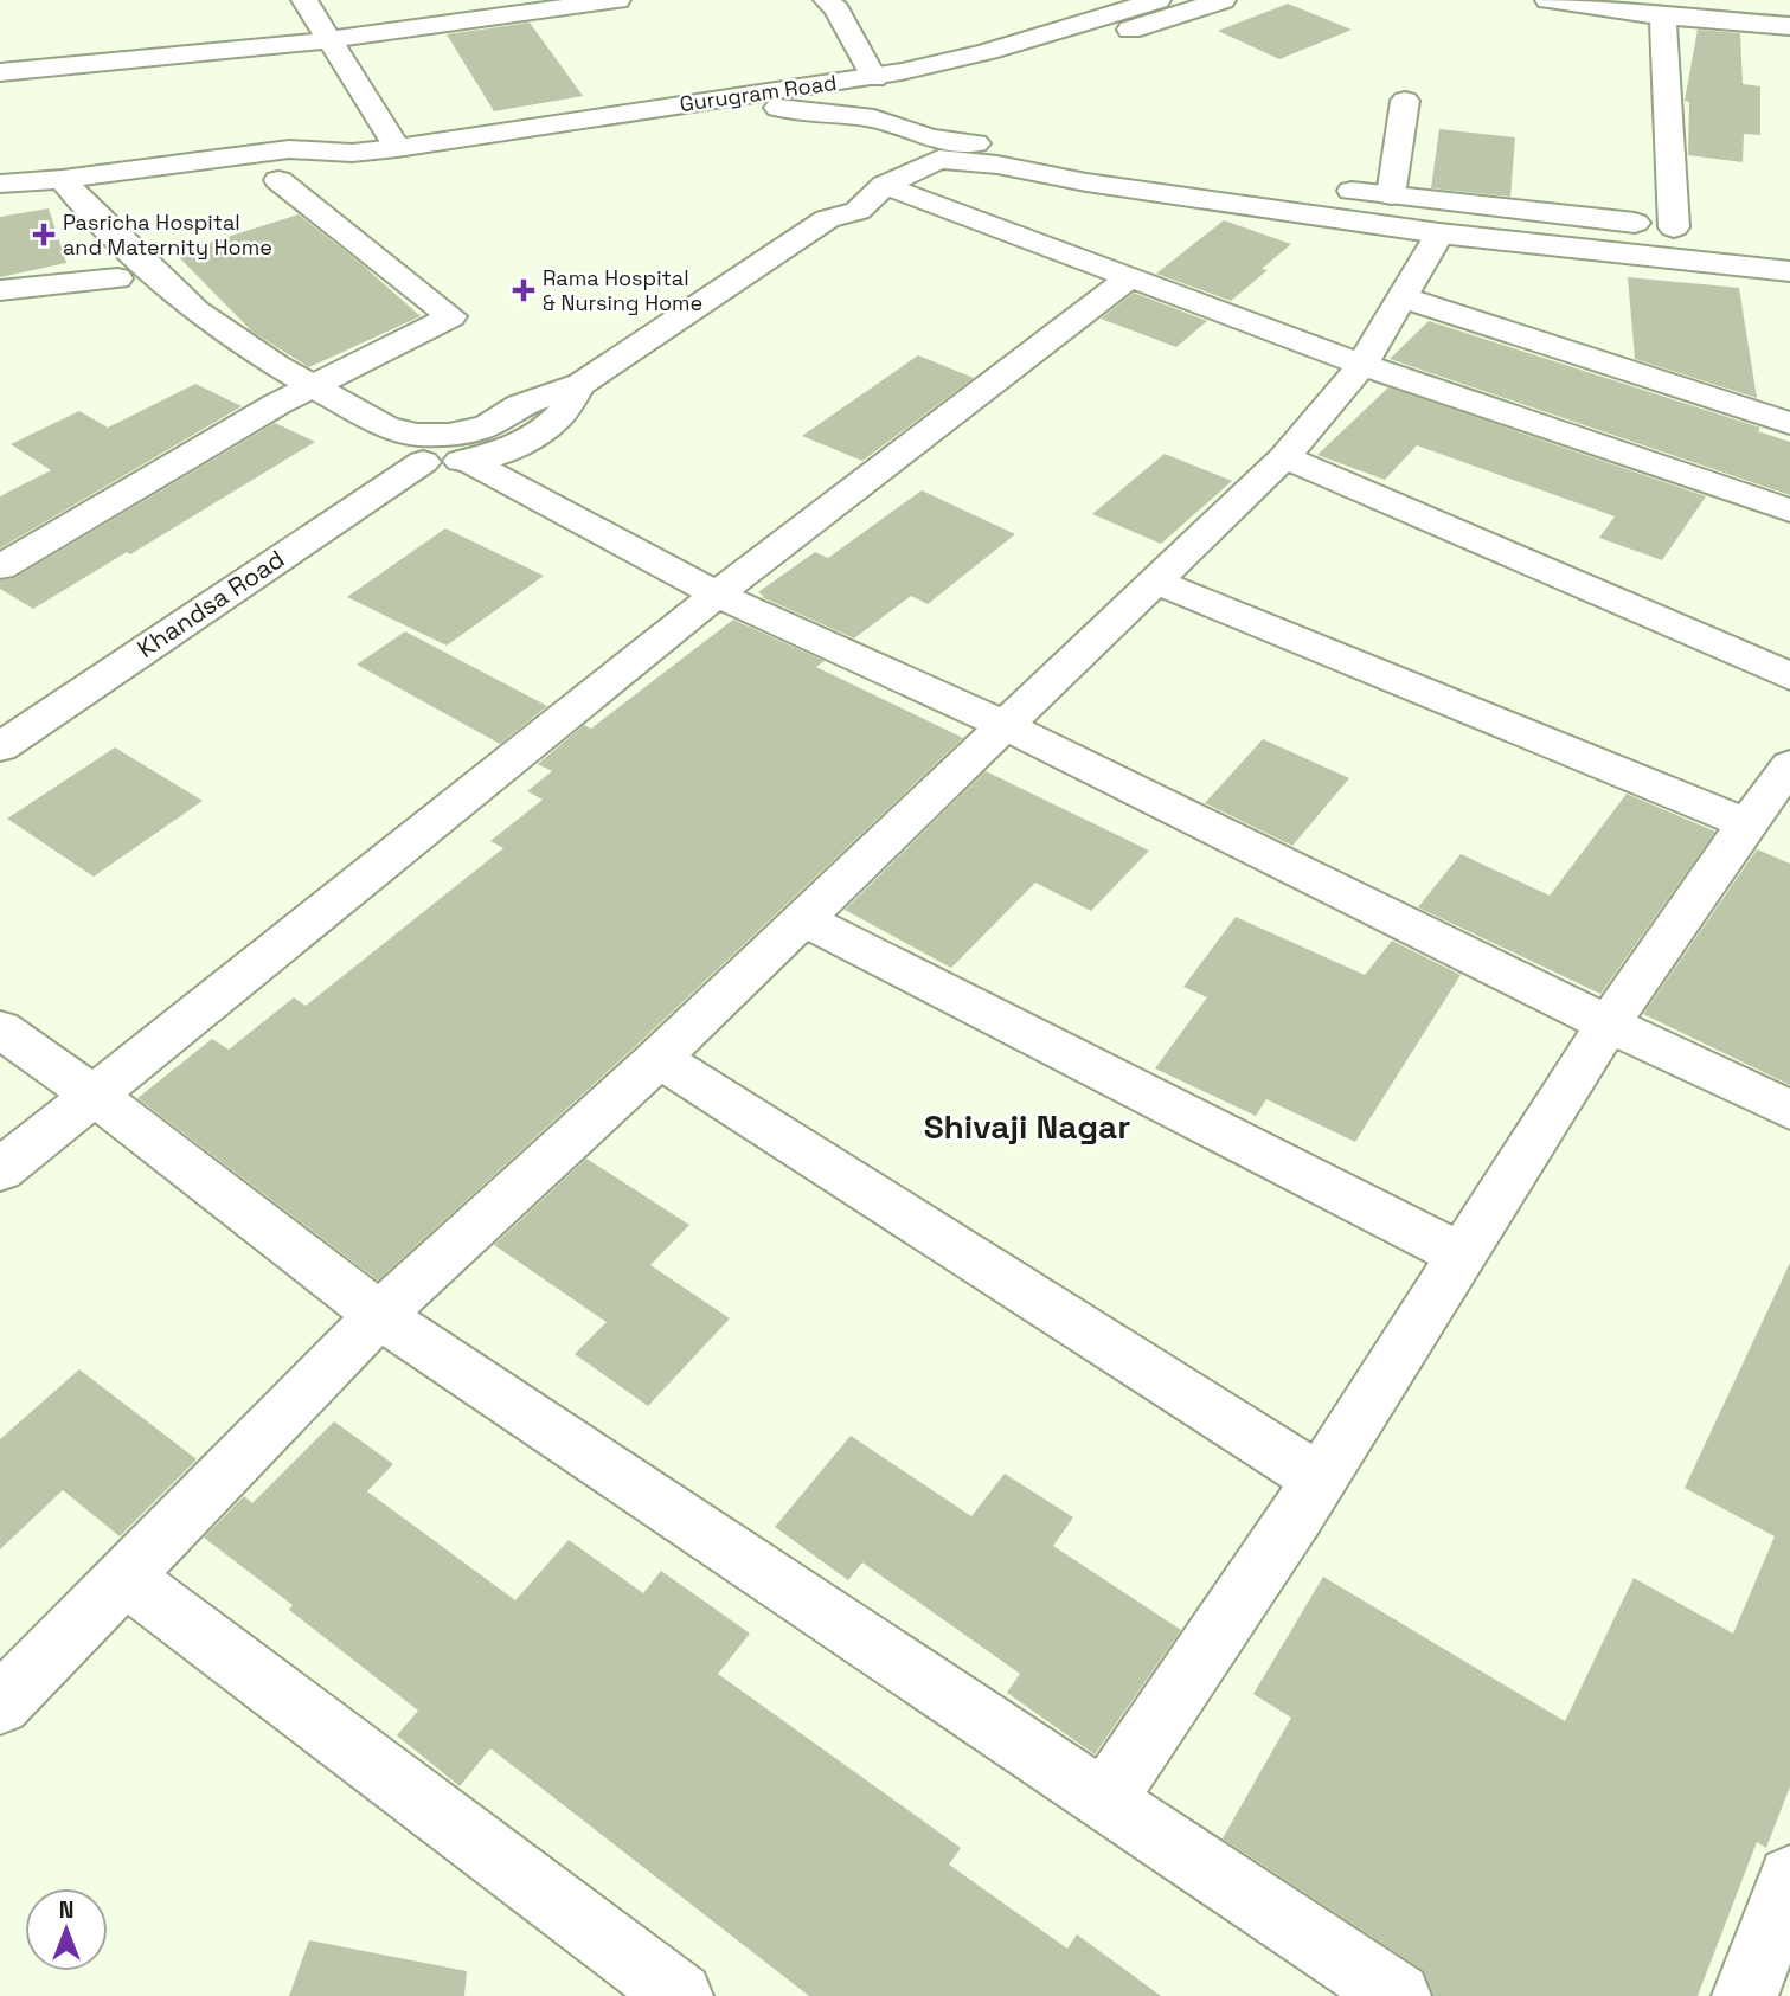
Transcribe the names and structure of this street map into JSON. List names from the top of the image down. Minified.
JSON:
{"streets":{"street":["Gurugram Road","Khandsa Road"]},"districts":["Shivaji Nagar"],"places":{"health":["Pasricha Hospital and Maternity Home","Rama Hospital & Nursing Home"]},"north":"top"}
